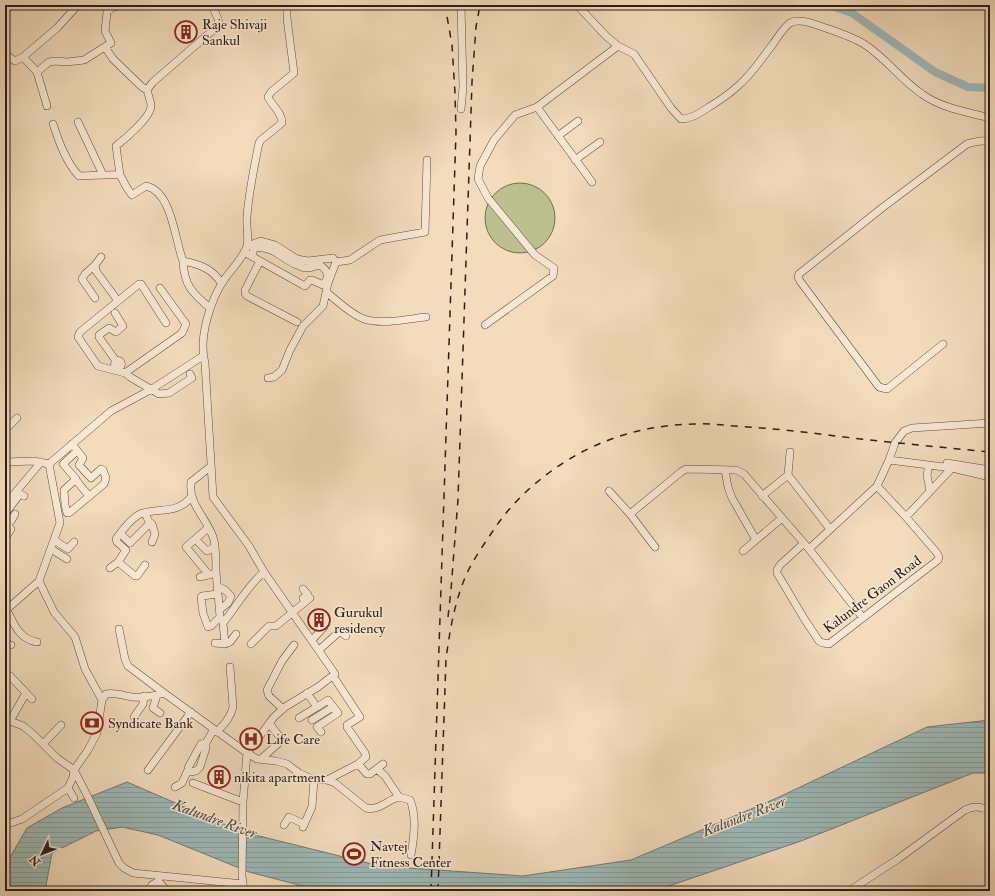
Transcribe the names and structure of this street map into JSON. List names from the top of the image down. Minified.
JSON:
{"streets":{"street":["Kalundre Gaon Road"]},"water":["Kalundre River"],"places":{"building":["Raje Shivaji Sankul","Gurukul residency","nikita apartment"],"bank":["Syndicate Bank"],"hospital":["Life Care"],"sports":["Navtej Fitness Center"]},"north":"bottom left"}
